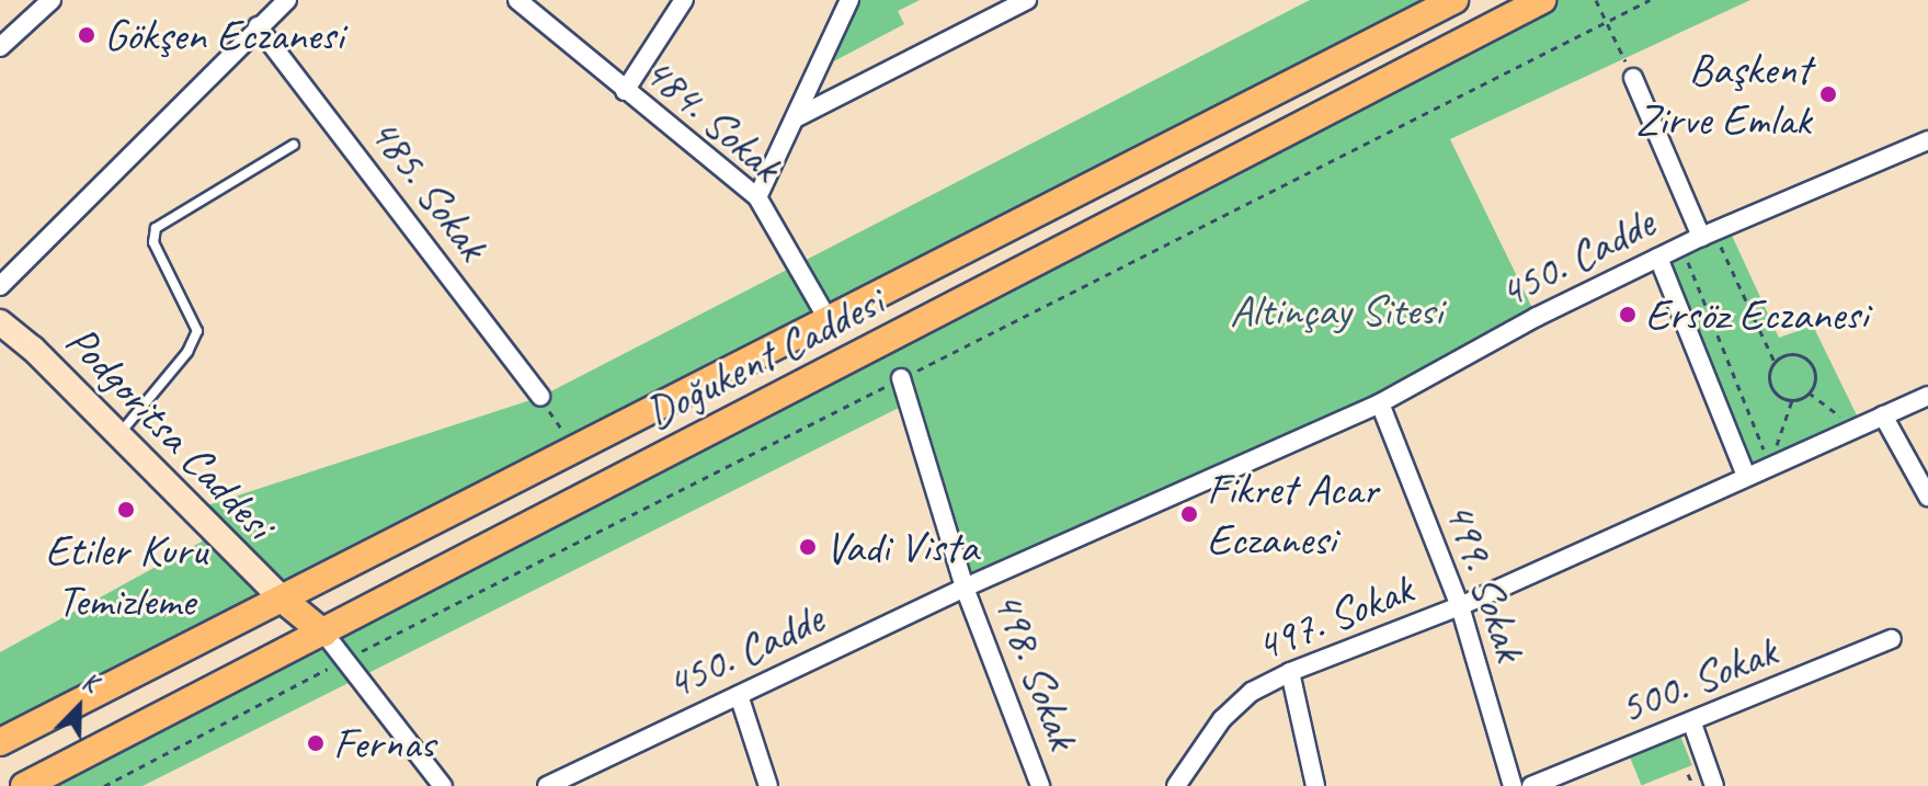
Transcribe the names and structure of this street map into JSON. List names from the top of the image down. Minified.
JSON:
{"streets":{"main road":["Doğukent Caddesi","Podgoritsa Caddesi"],"street":["484. Sokak","485. Sokak","450. Cadde","499. Sokak","497. Sokak","498. Sokak","500. Sokak"]},"crossings":[["484. Sokak","Doğukent Caddesi"],["450. Cadde","499. Sokak"],["450. Cadde","498. Sokak"],["Doğukent Caddesi","Podgoritsa Caddesi"],["499. Sokak","497. Sokak"]],"parks":["Altinçay Sitesi"],"places":["Gökşen Eczanesi","Başkent Zirve Emlak","Ersöz Eczanesi","Etiler Kuru Temizleme","Fikret Acar Eczanesi","Vadi Vista","Fernas"],"north":"top right"}
